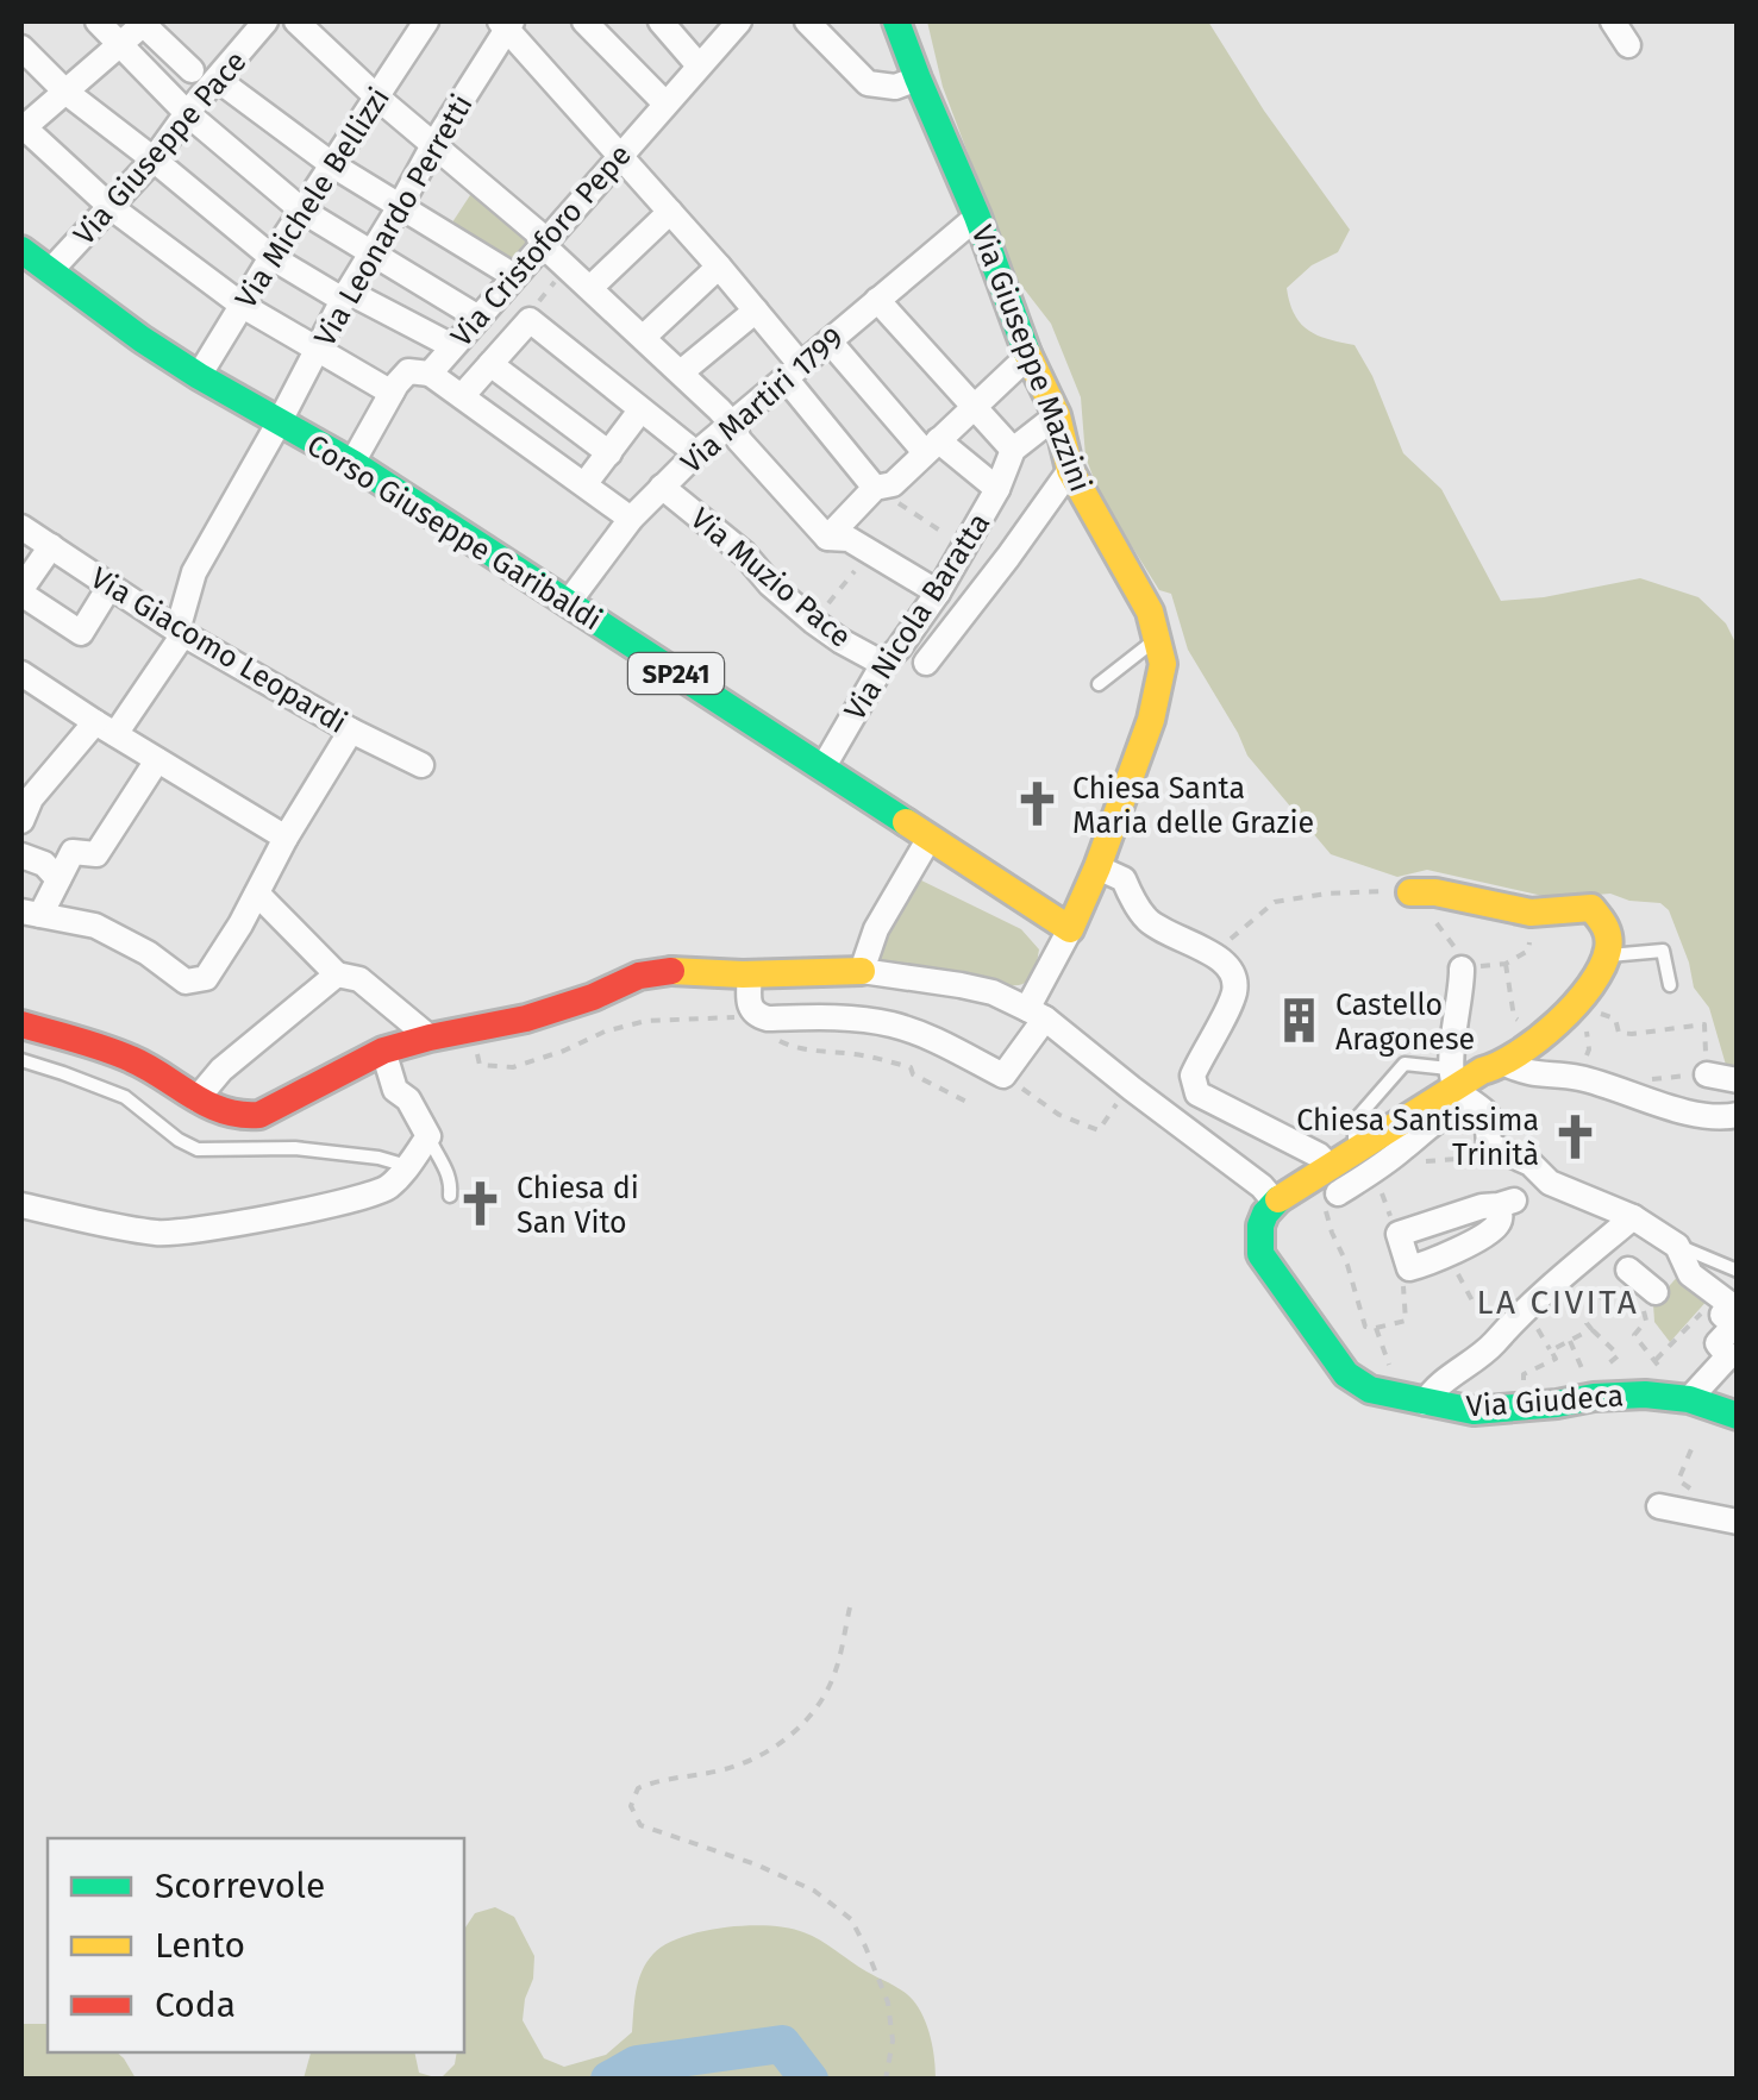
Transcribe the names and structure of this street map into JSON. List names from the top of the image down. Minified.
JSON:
{"streets":{"main road":["Via Giuseppe Mazzini","Corso Giuseppe Garibaldi","SP241","Via Giudeca"],"street":["Via Giuseppe Pace","Via Michele Bellizzi","Via Leonardo Perretti","Via Cristoforo Pepe","Via Martiri 1799","Via Muzio Pace","Via Nicola Baratta","Via Giacomo Leopardi"]},"crossings":[["Via Giuseppe Pace","Corso Giuseppe Garibaldi"],["Via Michele Bellizzi","Corso Giuseppe Garibaldi"],["Via Leonardo Perretti","Corso Giuseppe Garibaldi"],["Via Leonardo Perretti","Via Giacomo Leopardi"],["Via Giuseppe Mazzini","Via Martiri 1799"],["Via Giuseppe Mazzini","Corso Giuseppe Garibaldi"],["Via Martiri 1799","Corso Giuseppe Garibaldi"],["Via Martiri 1799","Via Muzio Pace"],["Corso Giuseppe Garibaldi","Via Nicola Baratta"],["Via Muzio Pace","Via Nicola Baratta"]],"districts":["LA CIVITA"],"places":{"church":["Chiesa Santa Maria delle Grazie","Chiesa Santissima Trinità","Chiesa di San Vito"],"building":["Castello Aragonese"]},"legend":["Scorrevole","Lento","Coda"]}
